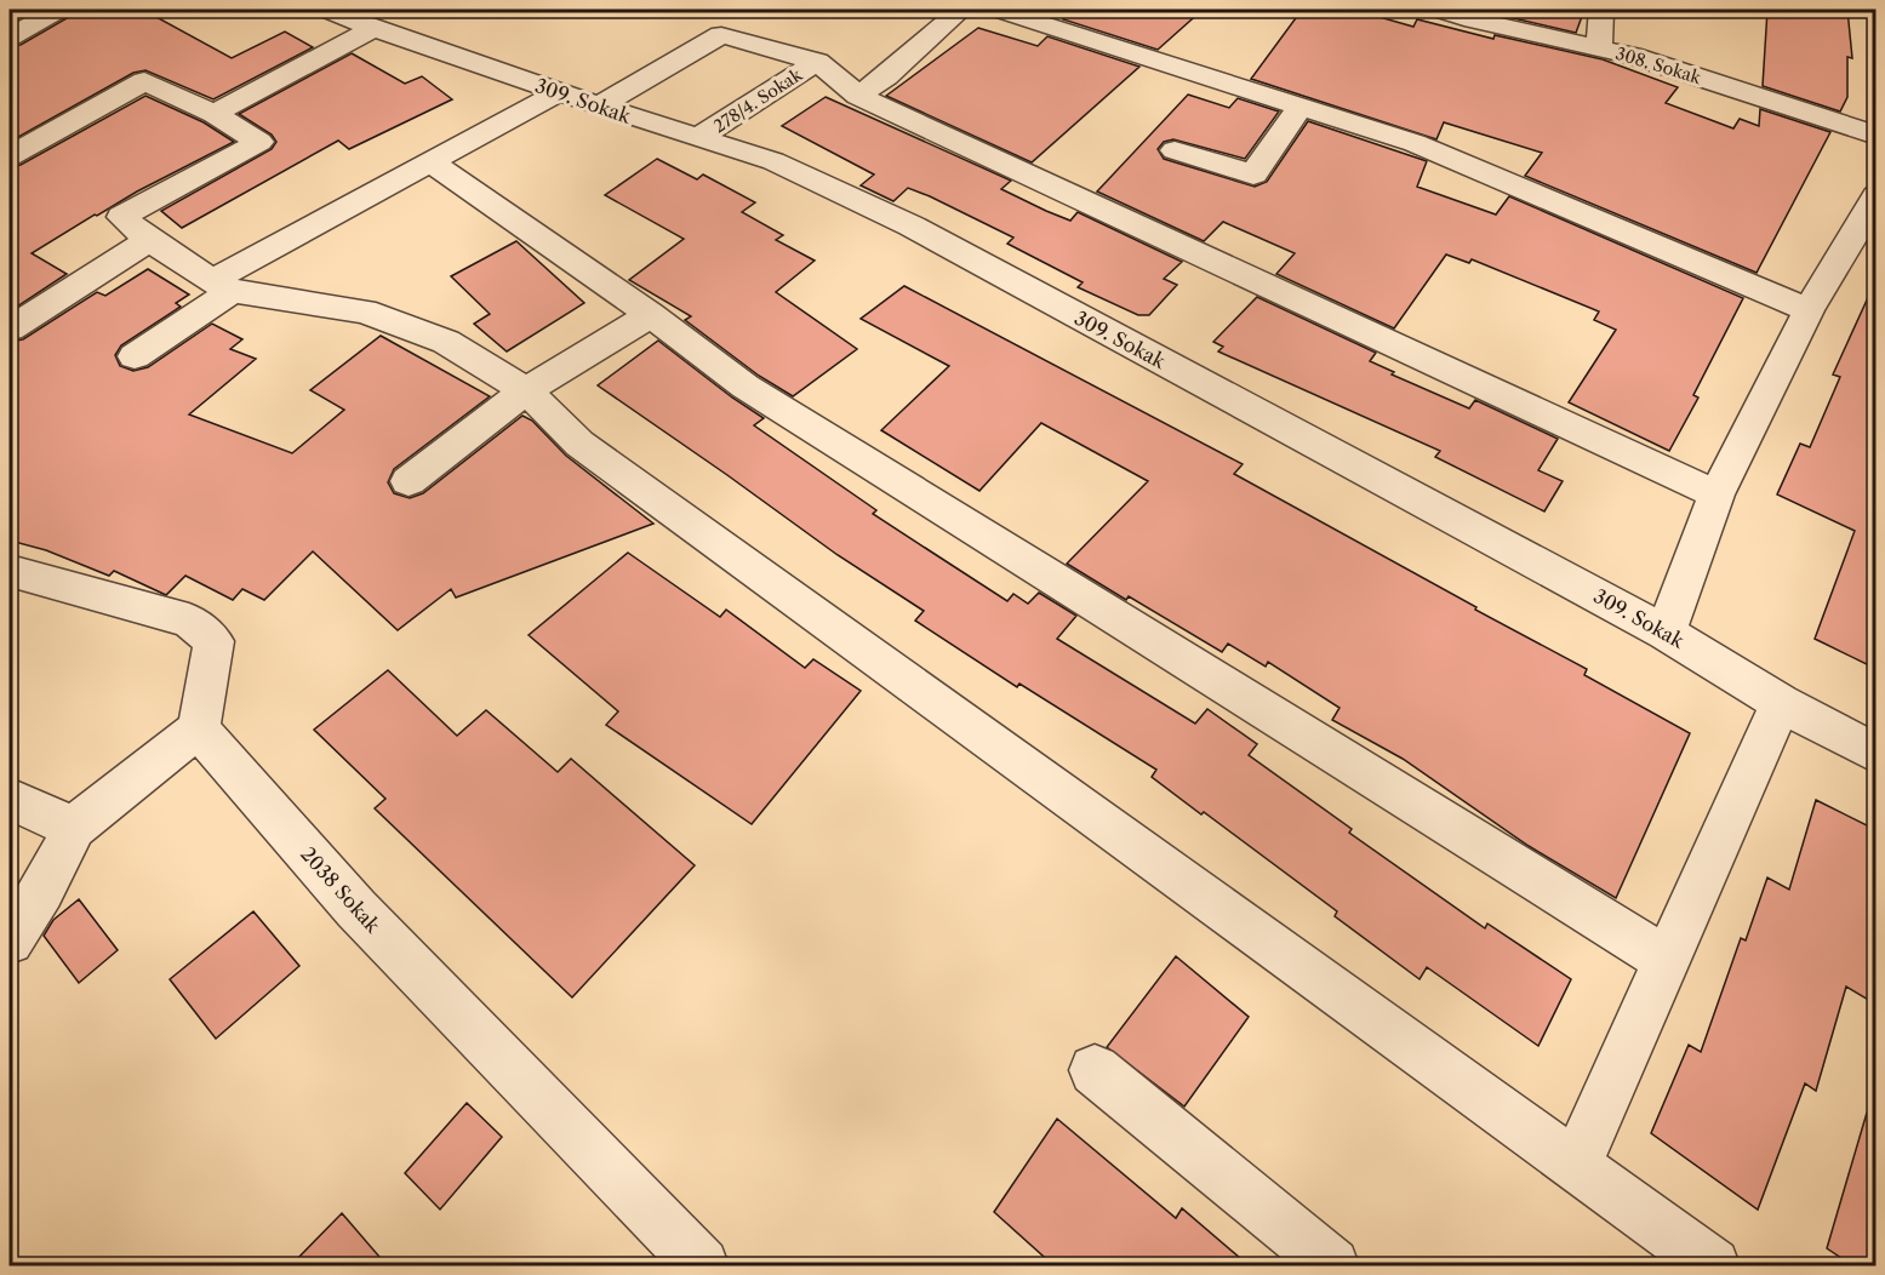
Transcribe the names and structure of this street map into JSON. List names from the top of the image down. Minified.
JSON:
{"streets":{"street":["308. Sokak","309. Sokak","278/4. Sokak","2038 Sokak"]},"crossings":[["309. Sokak","278/4. Sokak"]]}
